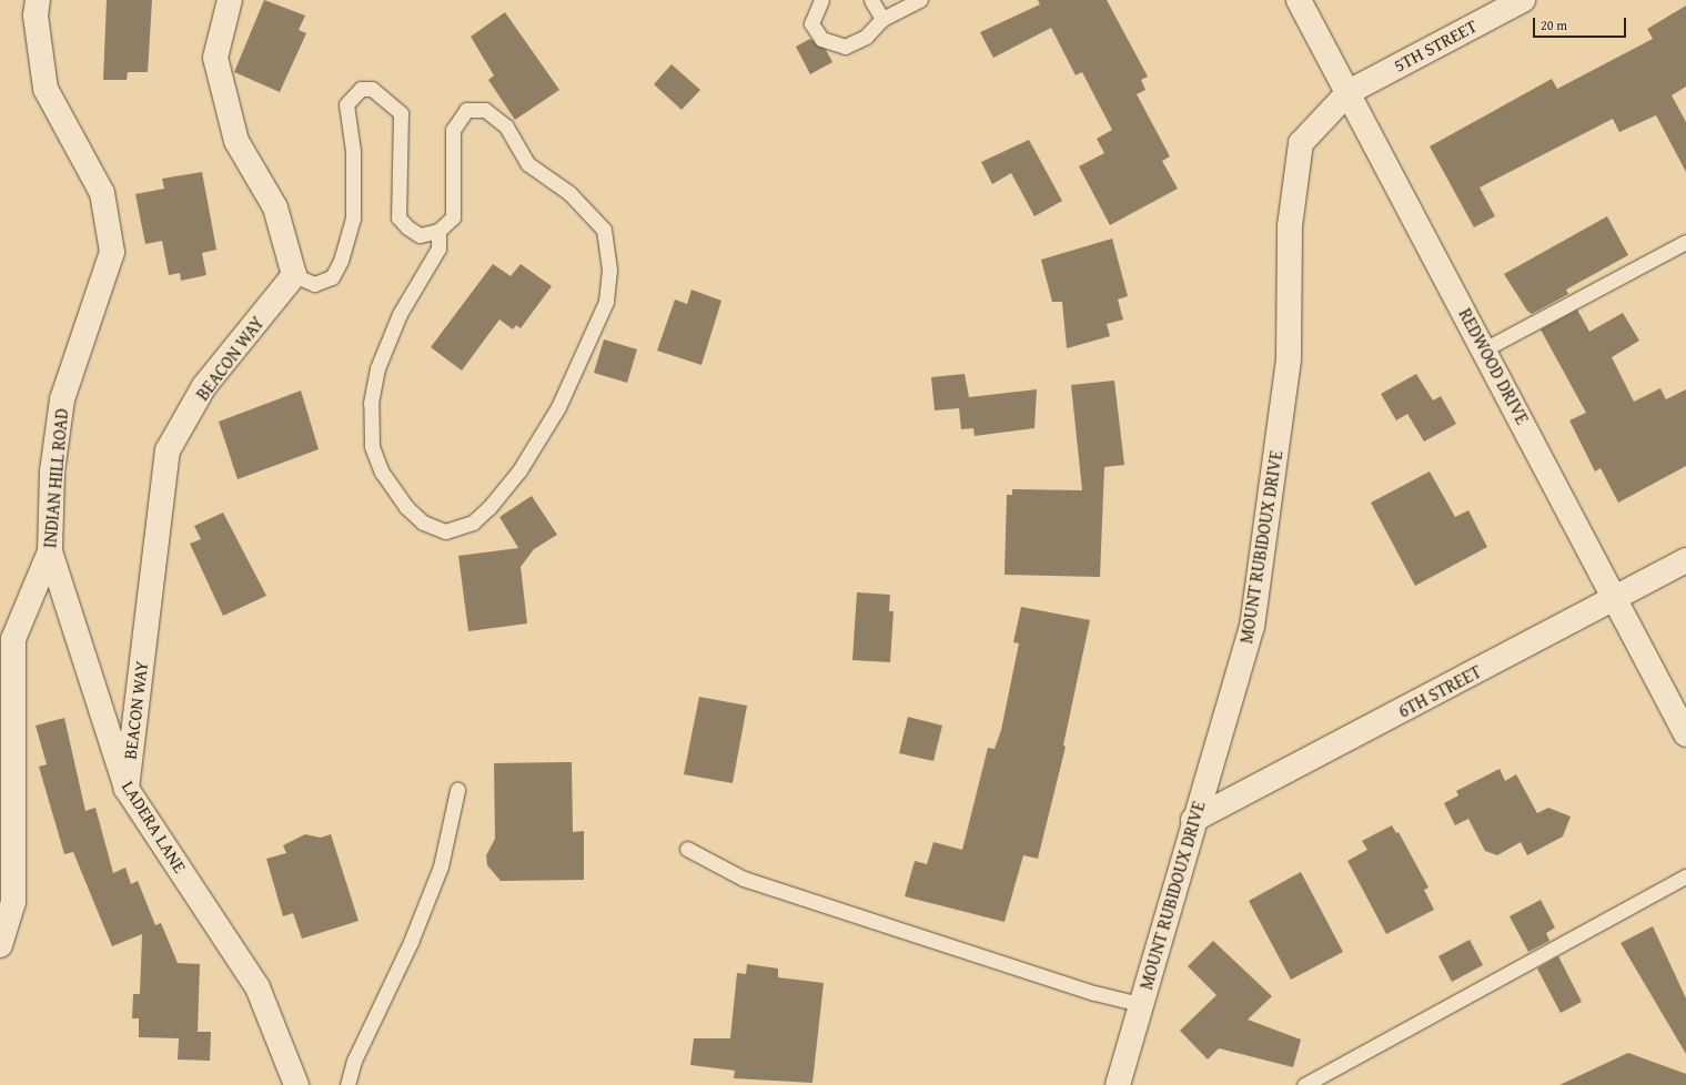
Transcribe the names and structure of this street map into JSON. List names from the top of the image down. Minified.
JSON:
{"streets":{"street":["5TH STREET","BEACON WAY","REDWOOD DRIVE","INDIAN HILL ROAD","MOUNT RUBIDOUX DRIVE","6TH STREET","LADERA LANE"]},"crossings":[["5TH STREET","REDWOOD DRIVE"],["5TH STREET","MOUNT RUBIDOUX DRIVE"],["BEACON WAY","LADERA LANE"],["REDWOOD DRIVE","MOUNT RUBIDOUX DRIVE"],["REDWOOD DRIVE","6TH STREET"],["INDIAN HILL ROAD","LADERA LANE"],["MOUNT RUBIDOUX DRIVE","6TH STREET"]],"scale_bar":"20 m"}
